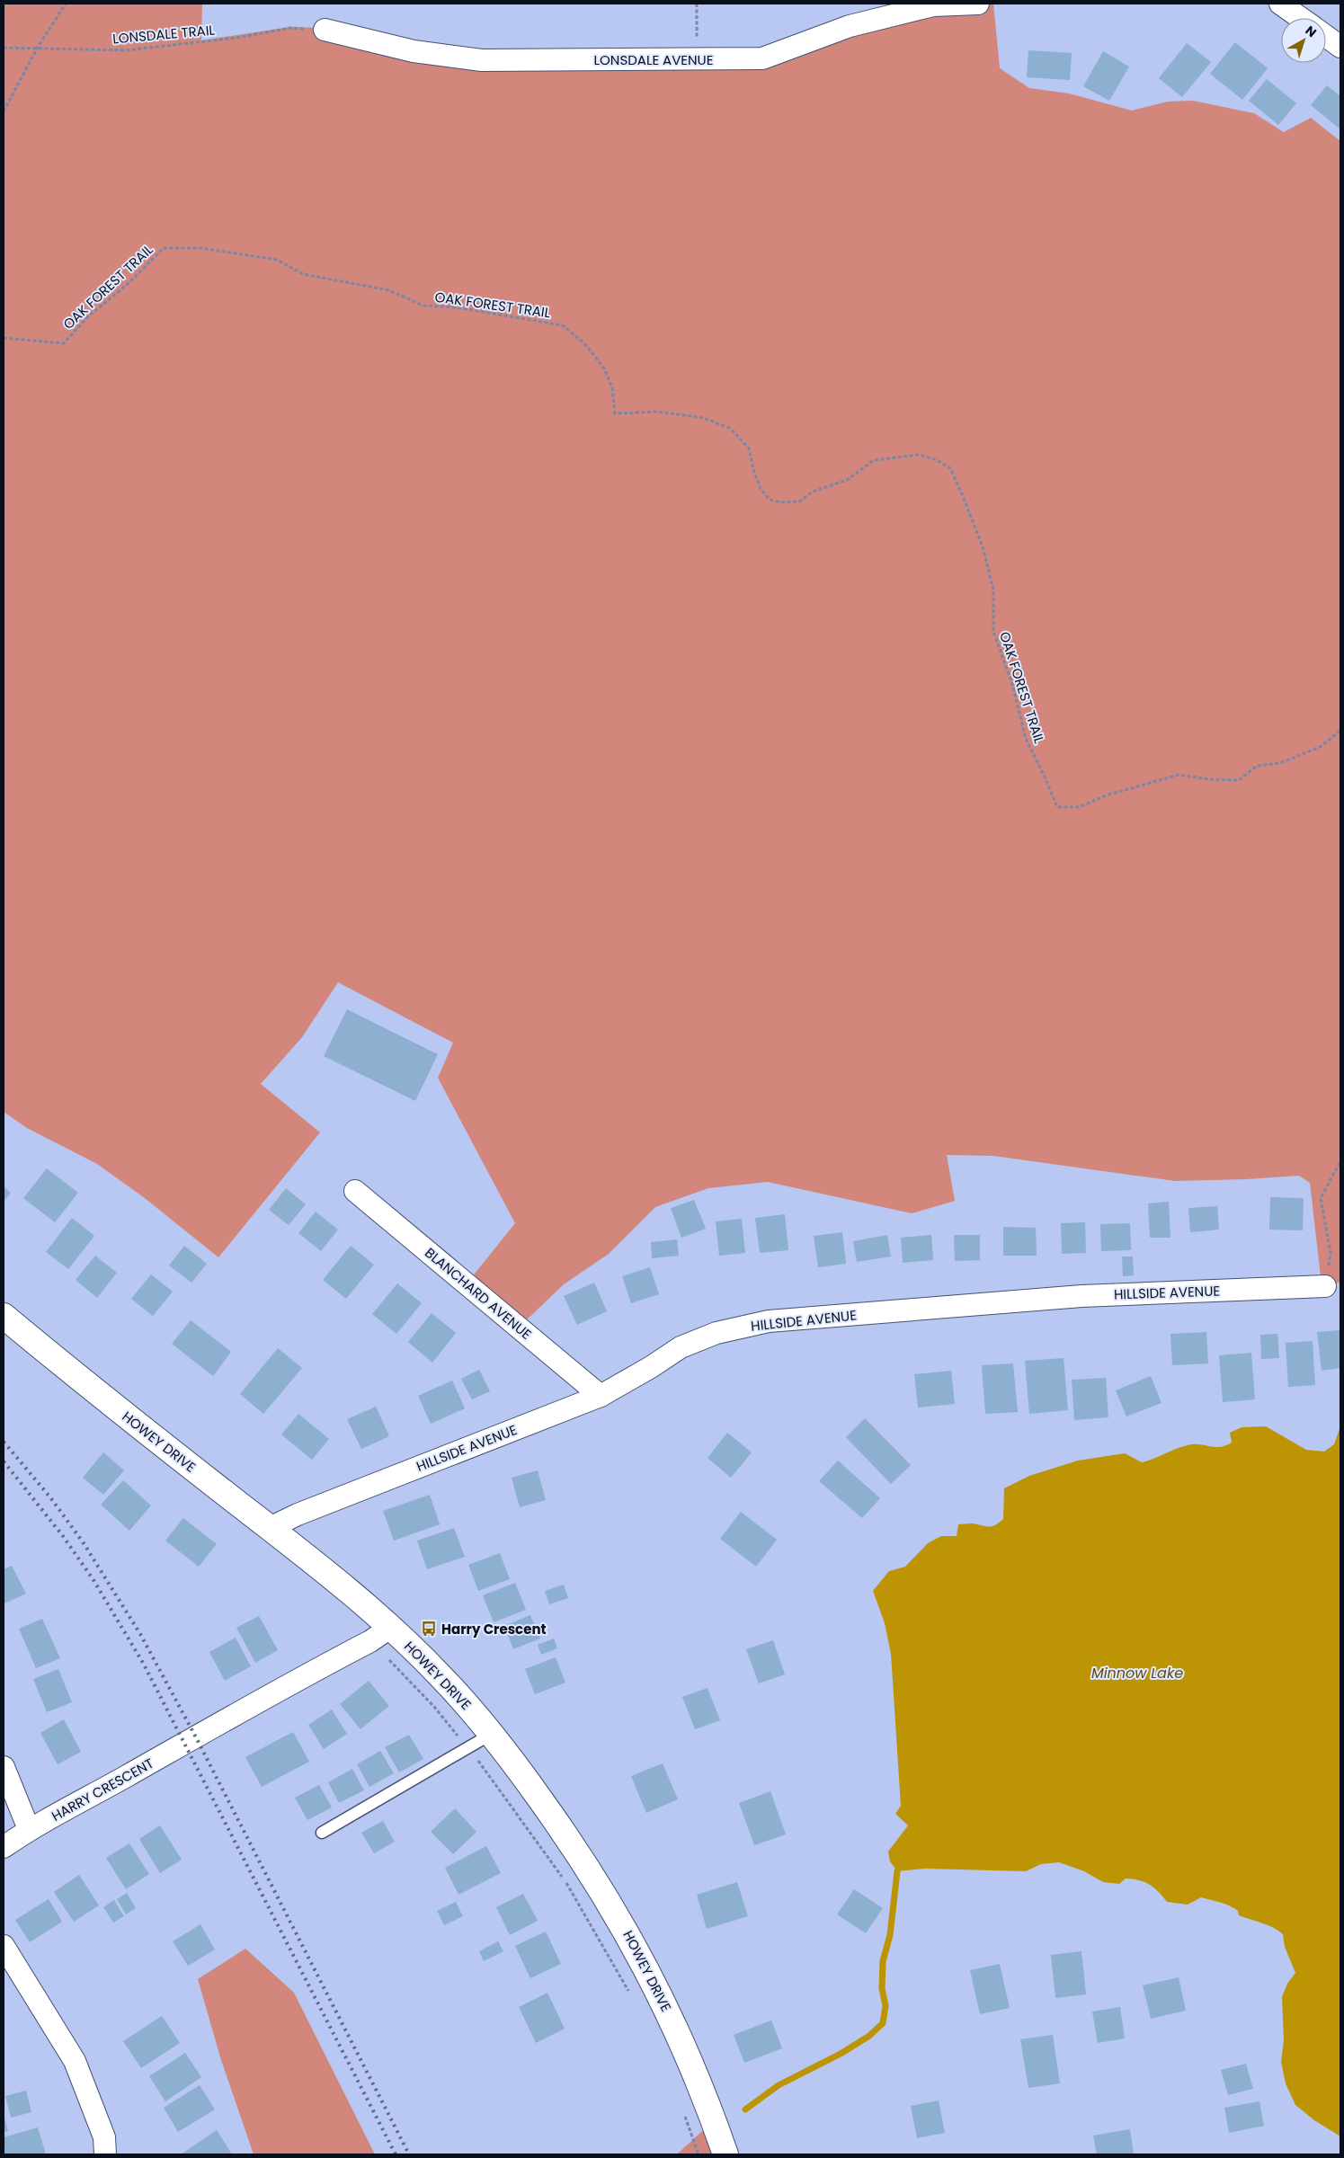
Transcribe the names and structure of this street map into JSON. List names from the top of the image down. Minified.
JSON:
{"streets":{"main road":["HOWEY DRIVE"],"street":["LONSDALE AVENUE","HILLSIDE AVENUE","BLANCHARD AVENUE","HARRY CRESCENT"],"path":["LONSDALE TRAIL","OAK FOREST TRAIL"]},"crossings":[["LONSDALE TRAIL","LONSDALE AVENUE"],["HILLSIDE AVENUE","BLANCHARD AVENUE"],["HILLSIDE AVENUE","HOWEY DRIVE"],["HOWEY DRIVE","HARRY CRESCENT"]],"water":["Minnow Lake"],"places":{"bus stop":["Harry Crescent"]},"north":"top right"}
